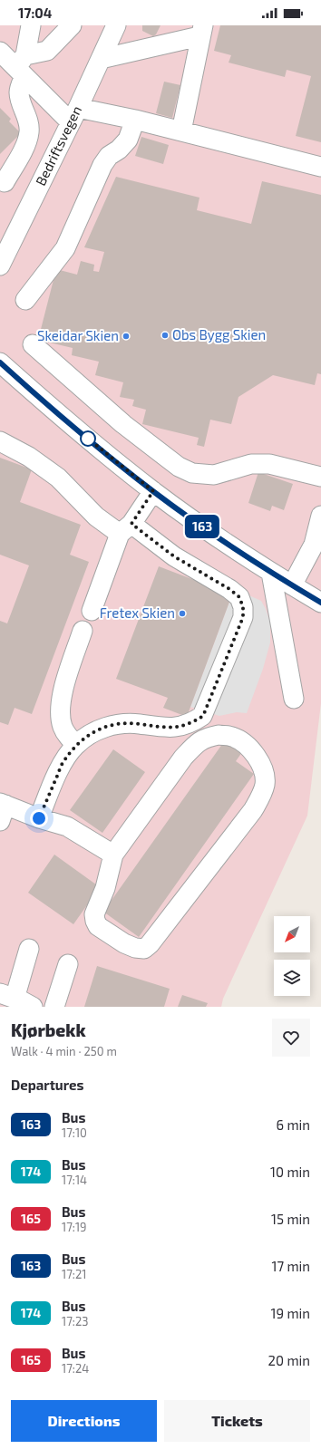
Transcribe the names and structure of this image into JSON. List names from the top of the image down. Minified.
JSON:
{"streets":{"street":["Bedriftsvegen"]},"places":["Obs Bygg Skien","Skeidar Skien","Fretex Skien"],"lines":["bus line 163"],"north":"bottom left","page":{"status":"17:04","on_map":"163","heading":[["Kjørbekk","Walk · 4 min · 250 m"],"Departures"],"list":[{"mark":"163","name":"Bus","note":"17:10","value":"6 min"},{"mark":"174","name":"Bus","note":"17:14","value":"10 min"},{"mark":"165","name":"Bus","note":"17:19","value":"15 min"},{"mark":"163","name":"Bus","note":"17:21","value":"17 min"},{"mark":"174","name":"Bus","note":"17:23","value":"19 min"},{"mark":"165","name":"Bus","note":"17:24","value":"20 min"}],"buttons":["Directions","Tickets"]}}
